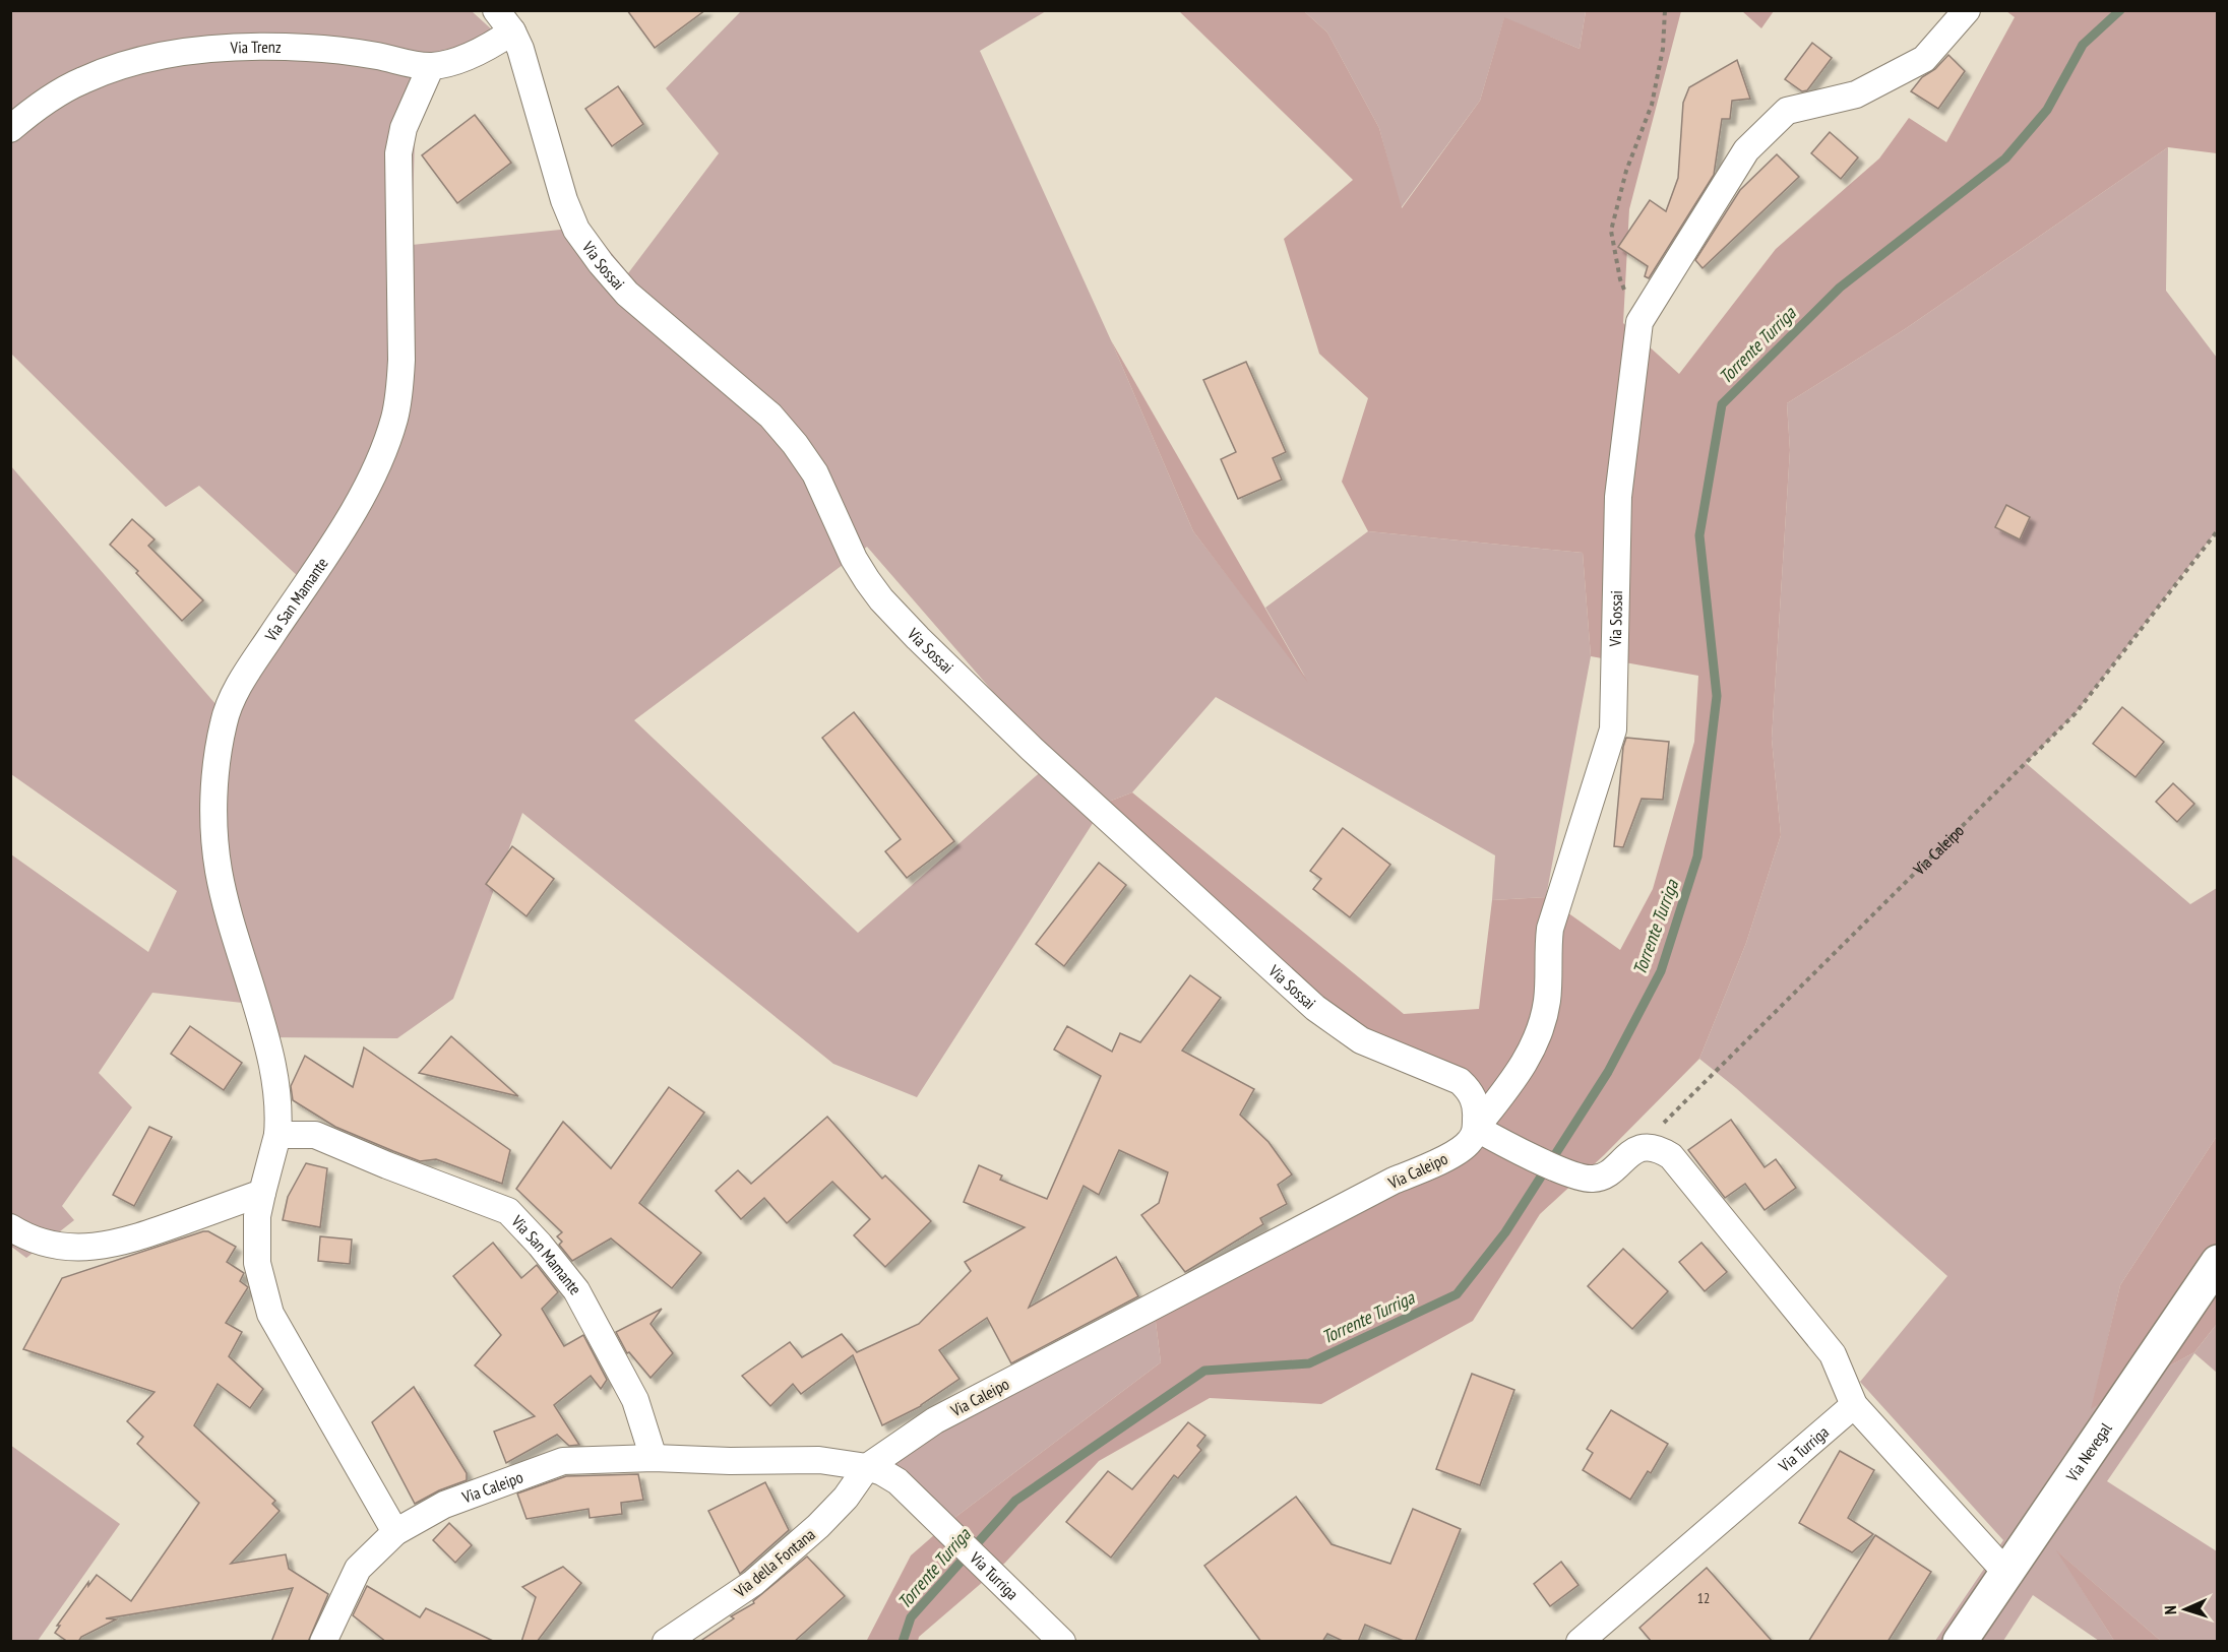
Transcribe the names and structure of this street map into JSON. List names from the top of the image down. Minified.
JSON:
{"streets":{"main road":["Via Nevegal"],"street":["Via Trenz","Via Sossai","Via San Mamante","Via Caleipo","Via Turriga","Via della Fontana"]},"crossings":[["Via Trenz","Via Sossai"],["Via Trenz","Via San Mamante"],["Via Sossai","Via Caleipo"],["Via San Mamante","Via Caleipo"],["Via Caleipo","Via Turriga"],["Via Caleipo","Via della Fontana"],["Via Turriga","Via della Fontana"]],"water":["Torrente Turriga"],"house_numbers":["12"],"north":"left"}
